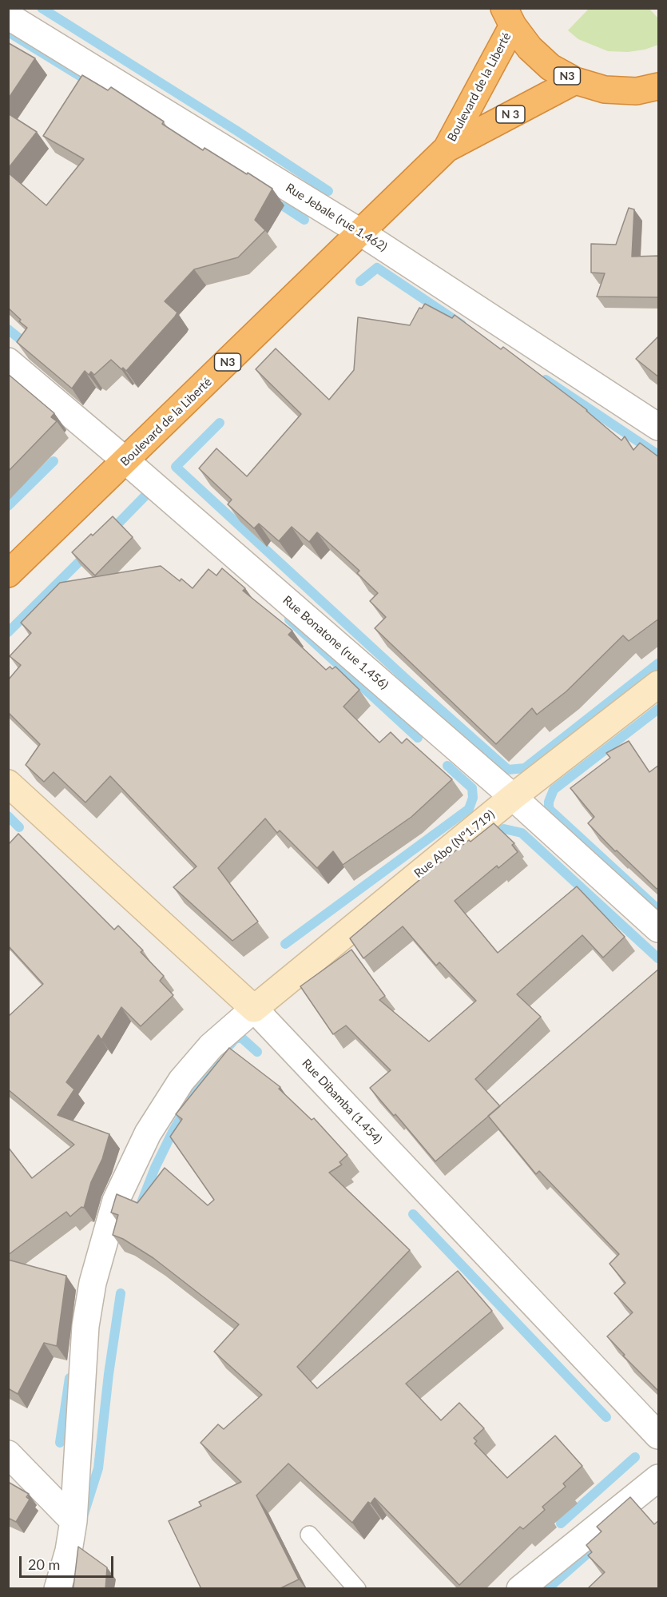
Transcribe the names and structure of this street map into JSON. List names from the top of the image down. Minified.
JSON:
{"streets":{"highway":["N3","Boulevard de la Liberté","N 3"],"street":["Rue Jebale (rue 1.462)","Rue Bonatone (rue 1.456)","Rue Abo (N°1.719)","Rue Dibamba (1.454)"]},"crossings":[["N3","Boulevard de la Liberté"],["Boulevard de la Liberté","Rue Jebale (rue 1.462)"],["Boulevard de la Liberté","Rue Bonatone (rue 1.456)"],["Rue Bonatone (rue 1.456)","Rue Abo (N°1.719)"],["Rue Abo (N°1.719)","Rue Dibamba (1.454)"]],"scale_bar":"20 m"}
